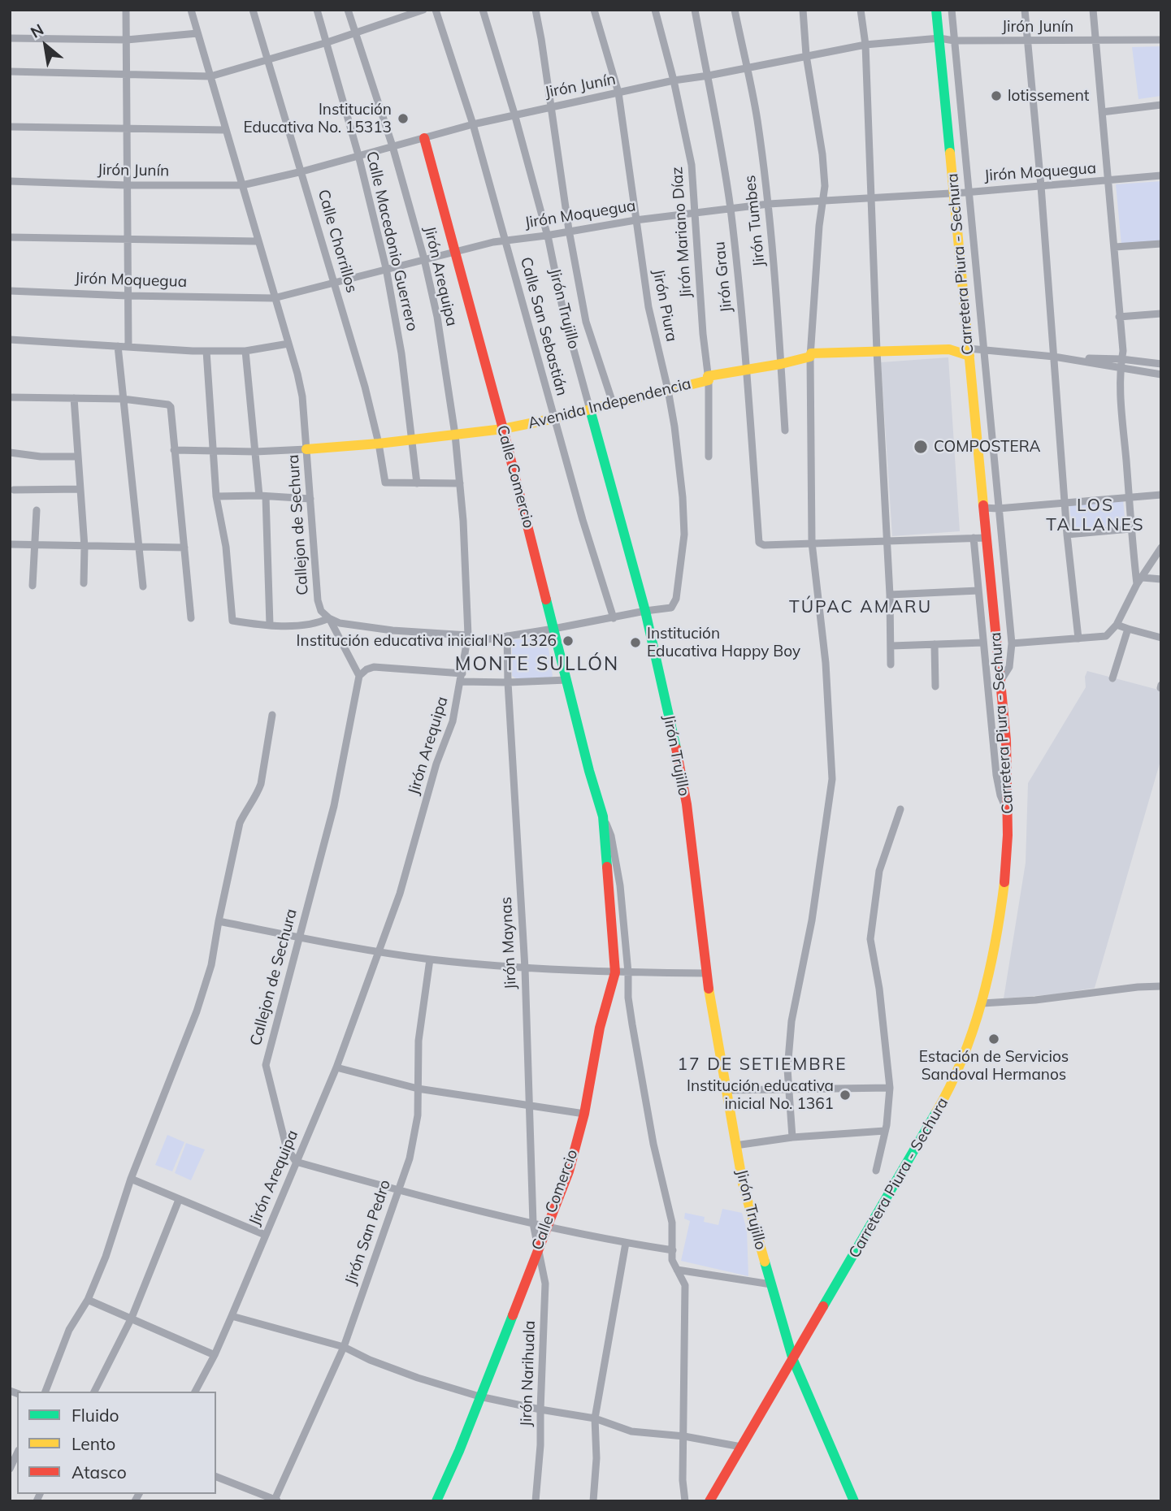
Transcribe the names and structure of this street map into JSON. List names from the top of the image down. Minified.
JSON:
{"streets":{"street":["Jirón Junín","Jirón Moquegua","Jirón Tumbes","Jirón Mariano Díaz","Calle Chorrillos","Calle Macedonio Guerrero","Carretera Piura - Sechura","Jirón Arequipa","Jirón Grau","Jirón Piura","Jirón Trujillo","Calle San Sebastián","Avenida Independencia","Calle Comercio","Callejon de Sechura","Jirón Maynas","Jirón San Pedro","Jirón Narihuala"]},"crossings":[["Jirón Junín","Jirón Tumbes"],["Jirón Junín","Jirón Mariano Díaz"],["Jirón Junín","Calle Chorrillos"],["Jirón Junín","Calle Macedonio Guerrero"],["Jirón Junín","Carretera Piura - Sechura"],["Jirón Junín","Jirón Arequipa"],["Jirón Junín","Jirón Grau"],["Jirón Junín","Jirón Piura"],["Jirón Junín","Jirón Trujillo"],["Jirón Junín","Calle San Sebastián"],["Jirón Junín","Calle Comercio"],["Jirón Junín","Callejon de Sechura"],["Jirón Moquegua","Jirón Tumbes"],["Jirón Moquegua","Jirón Mariano Díaz"],["Jirón Moquegua","Calle Chorrillos"],["Jirón Moquegua","Calle Macedonio Guerrero"],["Jirón Moquegua","Carretera Piura - Sechura"],["Jirón Moquegua","Jirón Arequipa"],["Jirón Moquegua","Jirón Grau"],["Jirón Moquegua","Jirón Piura"],["Jirón Moquegua","Jirón Trujillo"],["Jirón Moquegua","Calle San Sebastián"],["Jirón Moquegua","Calle Comercio"],["Jirón Moquegua","Callejon de Sechura"],["Jirón Tumbes","Avenida Independencia"],["Jirón Mariano Díaz","Avenida Independencia"],["Calle Chorrillos","Calle Macedonio Guerrero"],["Calle Chorrillos","Avenida Independencia"],["Calle Macedonio Guerrero","Avenida Independencia"],["Carretera Piura - Sechura","Jirón Trujillo"],["Carretera Piura - Sechura","Avenida Independencia"],["Jirón Arequipa","Avenida Independencia"],["Jirón Arequipa","Callejon de Sechura"],["Jirón Grau","Avenida Independencia"],["Jirón Piura","Jirón Trujillo"],["Jirón Piura","Avenida Independencia"],["Jirón Trujillo","Avenida Independencia"],["Calle San Sebastián","Avenida Independencia"],["Avenida Independencia","Calle Comercio"],["Avenida Independencia","Callejon de Sechura"],["Calle Comercio","Jirón Maynas"],["Calle Comercio","Jirón Narihuala"],["Jirón Maynas","Jirón Narihuala"]],"districts":["LOS TALLANES","TÚPAC AMARU","MONTE SULLÓN","17 DE SETIEMBRE"],"places":["lotissement","Institución Educativa No. 15313","COMPOSTERA","Institución educativa inicial No. 1326","Institución Educativa Happy Boy","Estación de Servicios Sandoval Hermanos","Institución educativa inicial No. 1361"],"legend":["Fluido","Lento","Atasco"],"north":"top left"}
